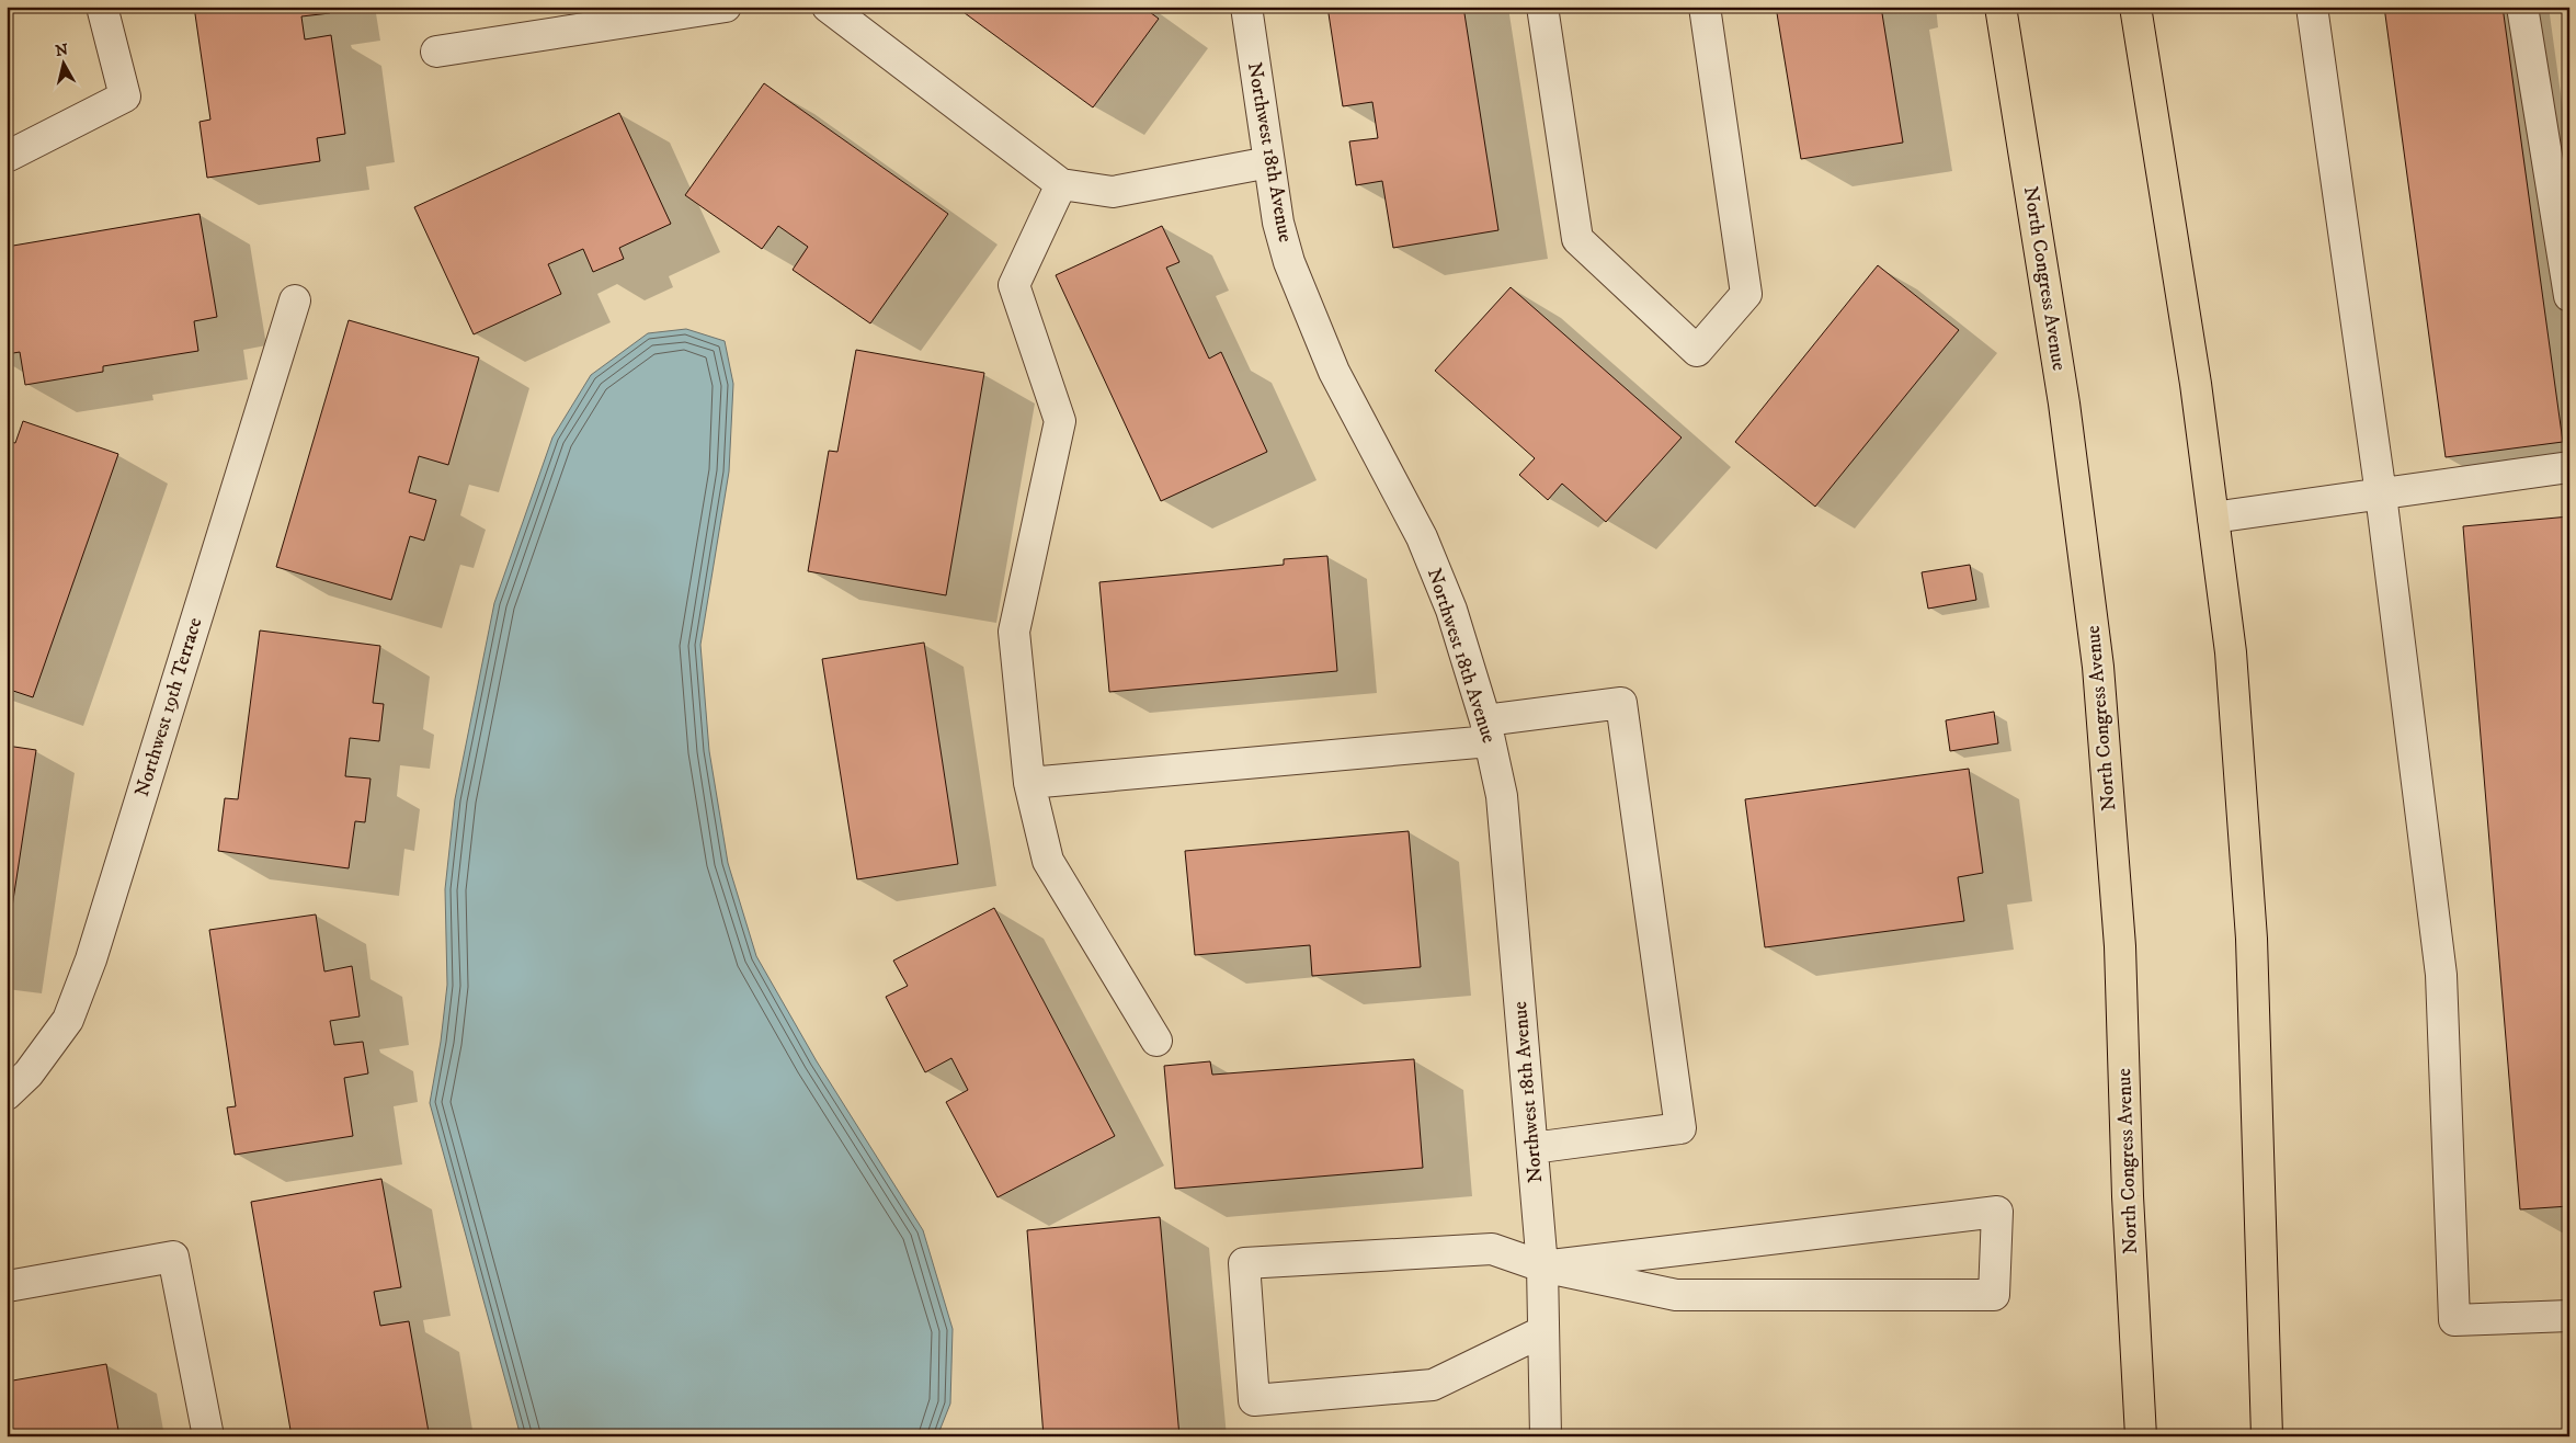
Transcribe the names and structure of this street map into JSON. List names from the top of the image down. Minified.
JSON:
{"streets":{"main road":["North Congress Avenue"],"street":["Northwest 18th Avenue","Northwest 19th Terrace"]},"north":"top"}
